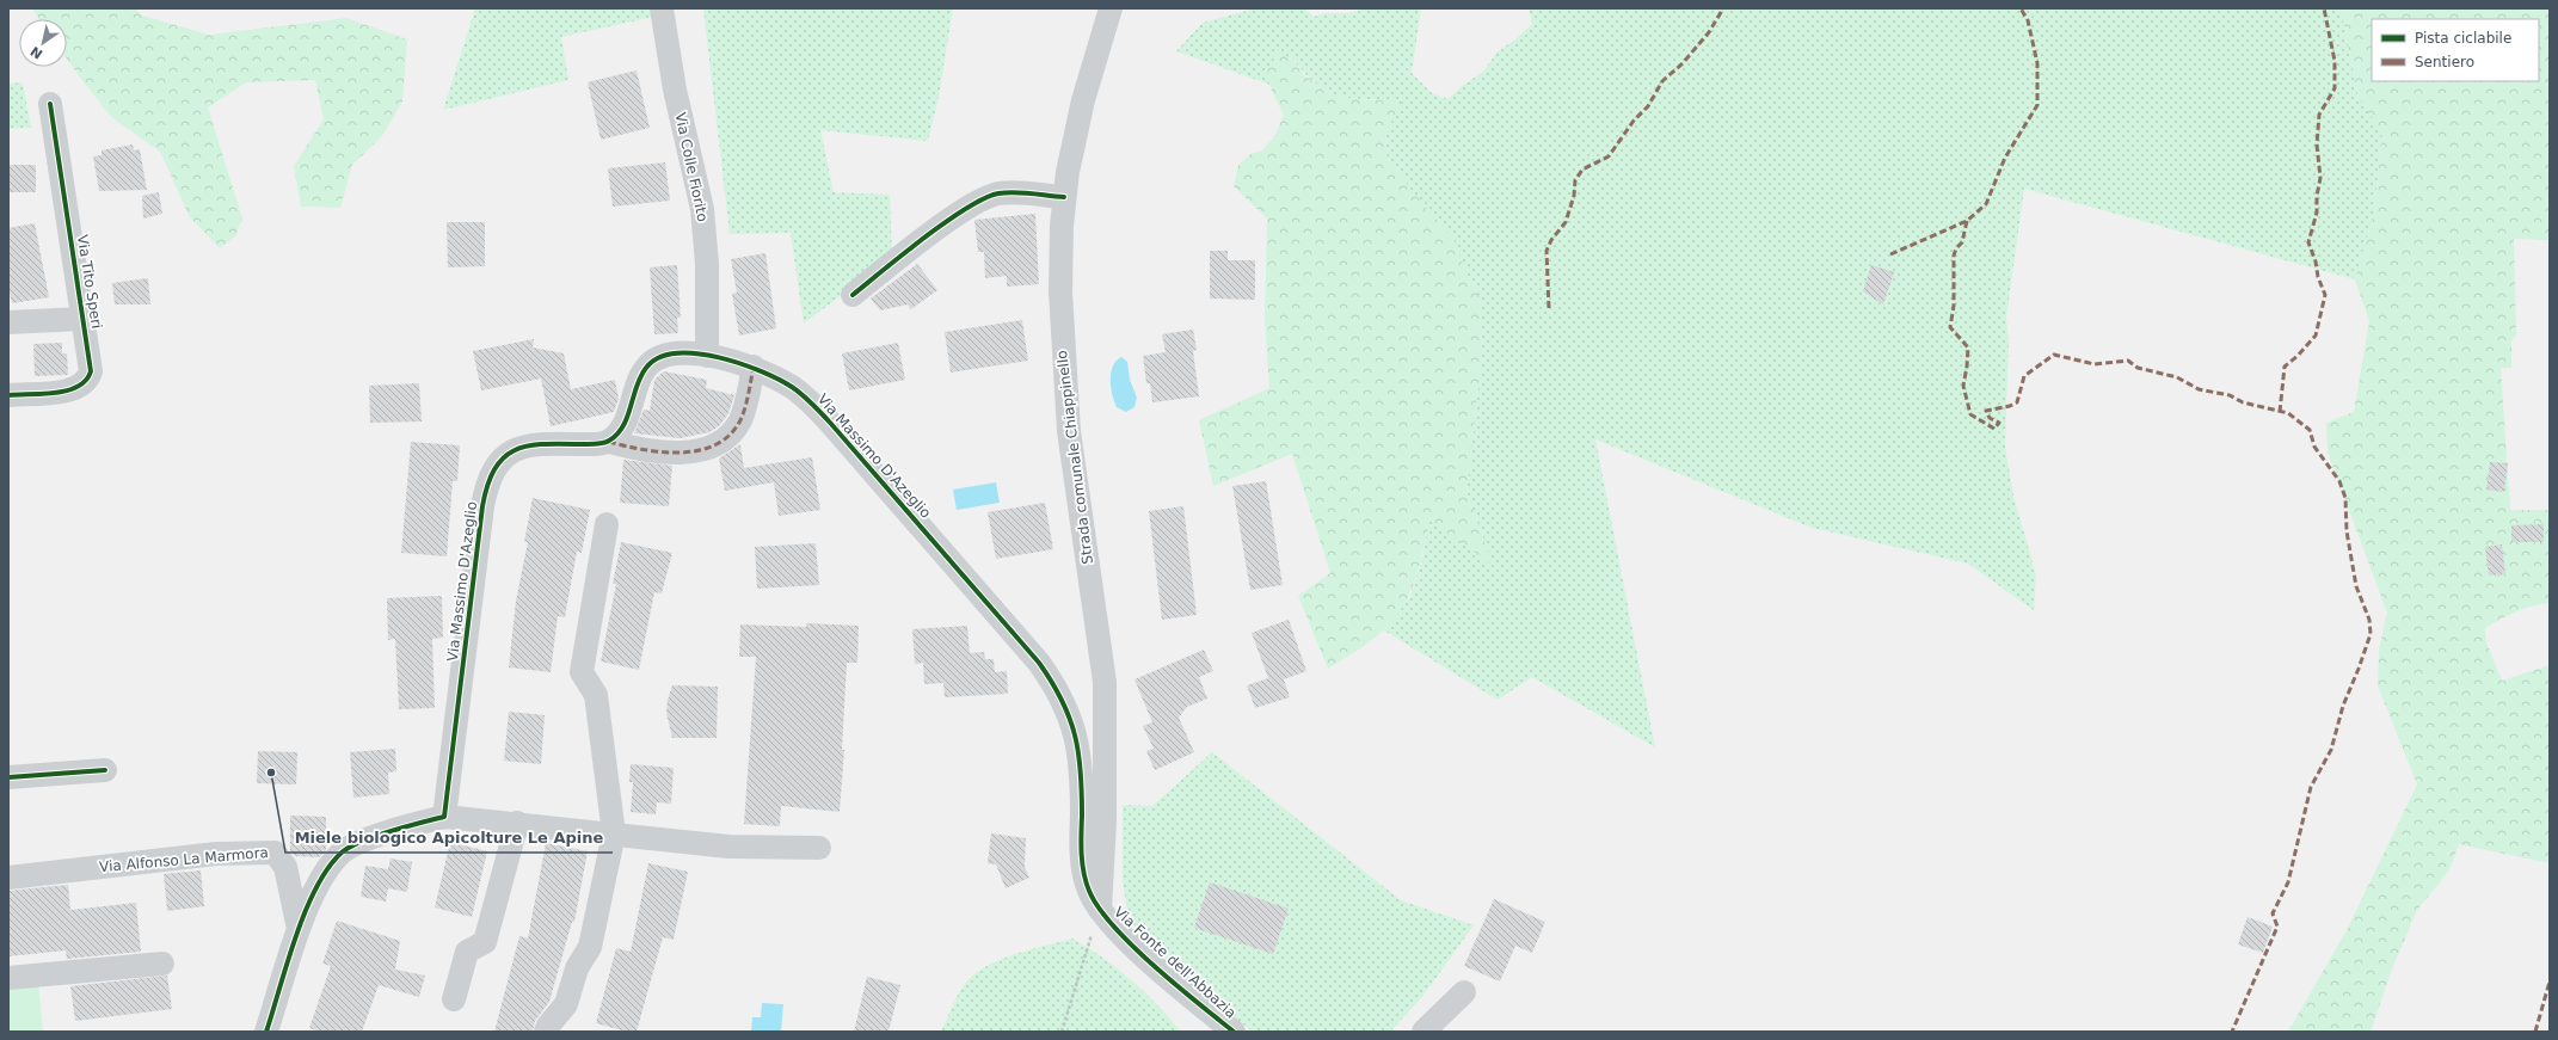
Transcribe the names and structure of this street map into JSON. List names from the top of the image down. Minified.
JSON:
{"streets":{"street":["Via Colle Fiorito","Via Tito Speri","Via Massimo D'Azeglio","Strada comunale Chiappinello","Via Alfonso La Marmora","Via Fonte dell'Abbazia"]},"crossings":[["Via Colle Fiorito","Via Massimo D'Azeglio"],["Via Massimo D'Azeglio","Strada comunale Chiappinello"],["Via Massimo D'Azeglio","Via Fonte dell'Abbazia"],["Strada comunale Chiappinello","Via Fonte dell'Abbazia"]],"places":["Miele biologico Apicolture Le Apine"],"legend":["Pista ciclabile","Sentiero"],"north":"bottom left"}
